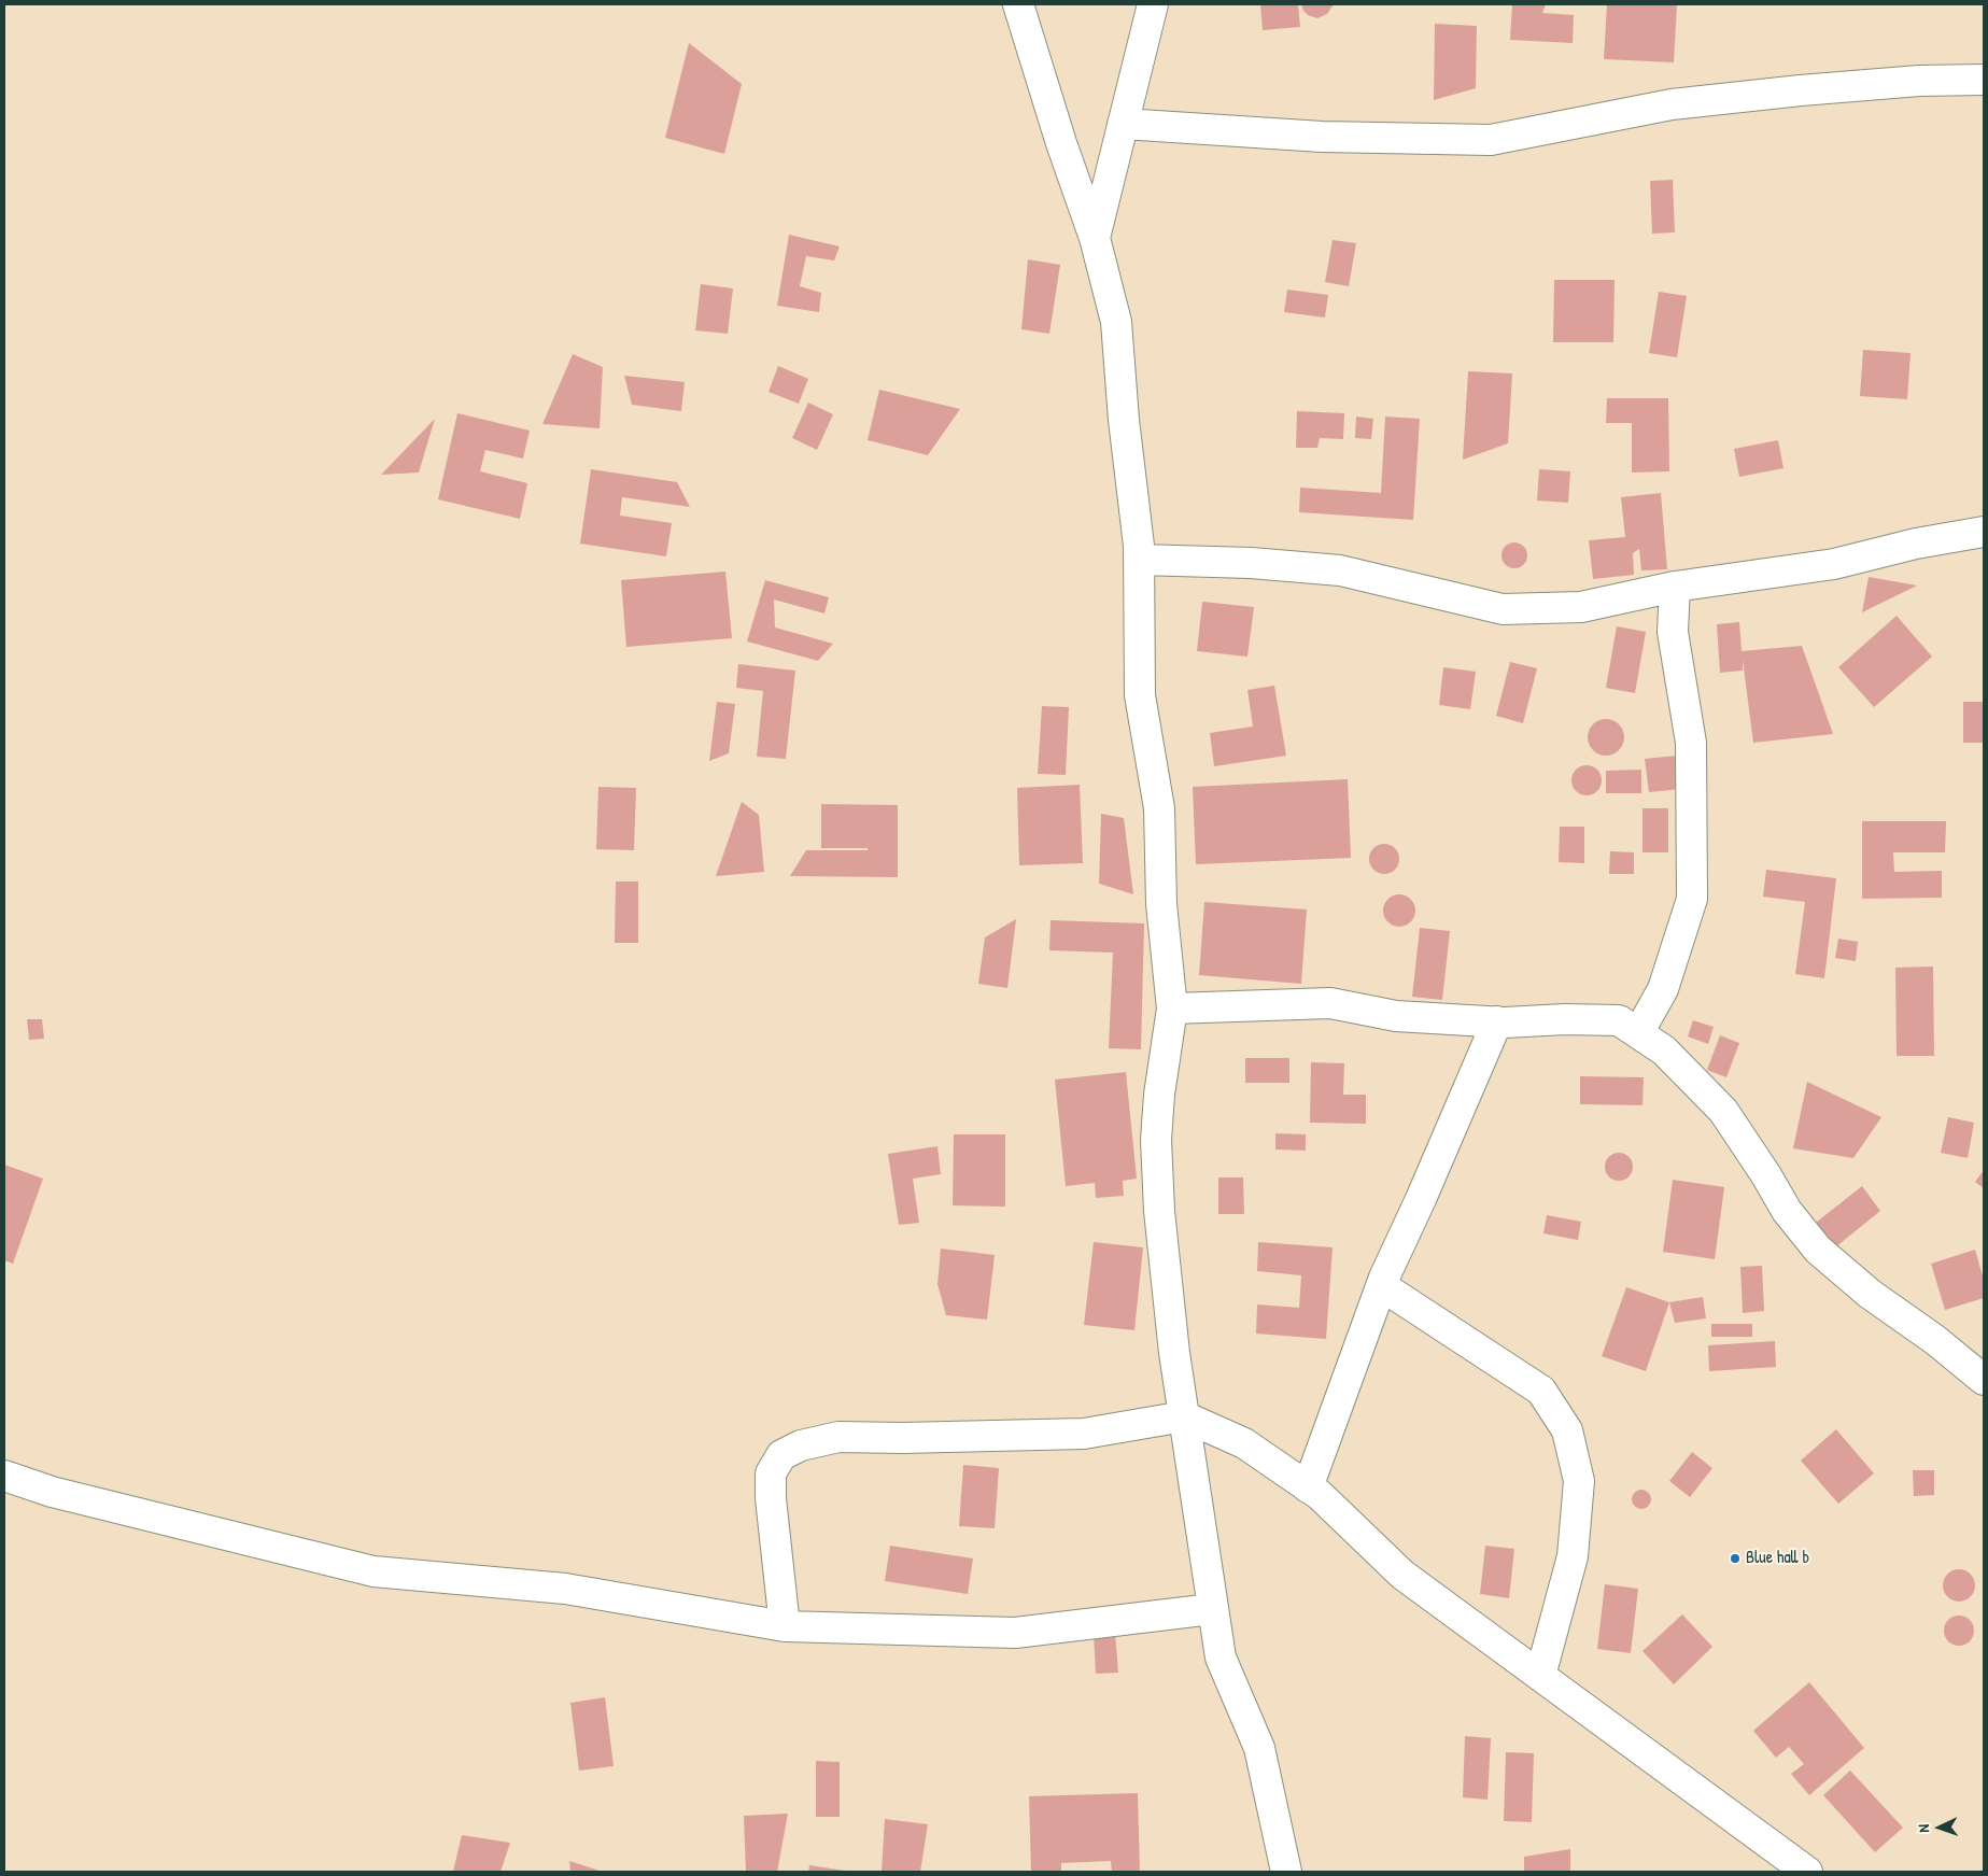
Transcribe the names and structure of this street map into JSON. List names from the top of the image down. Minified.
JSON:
{"places":["Blue hall b"],"north":"left"}
